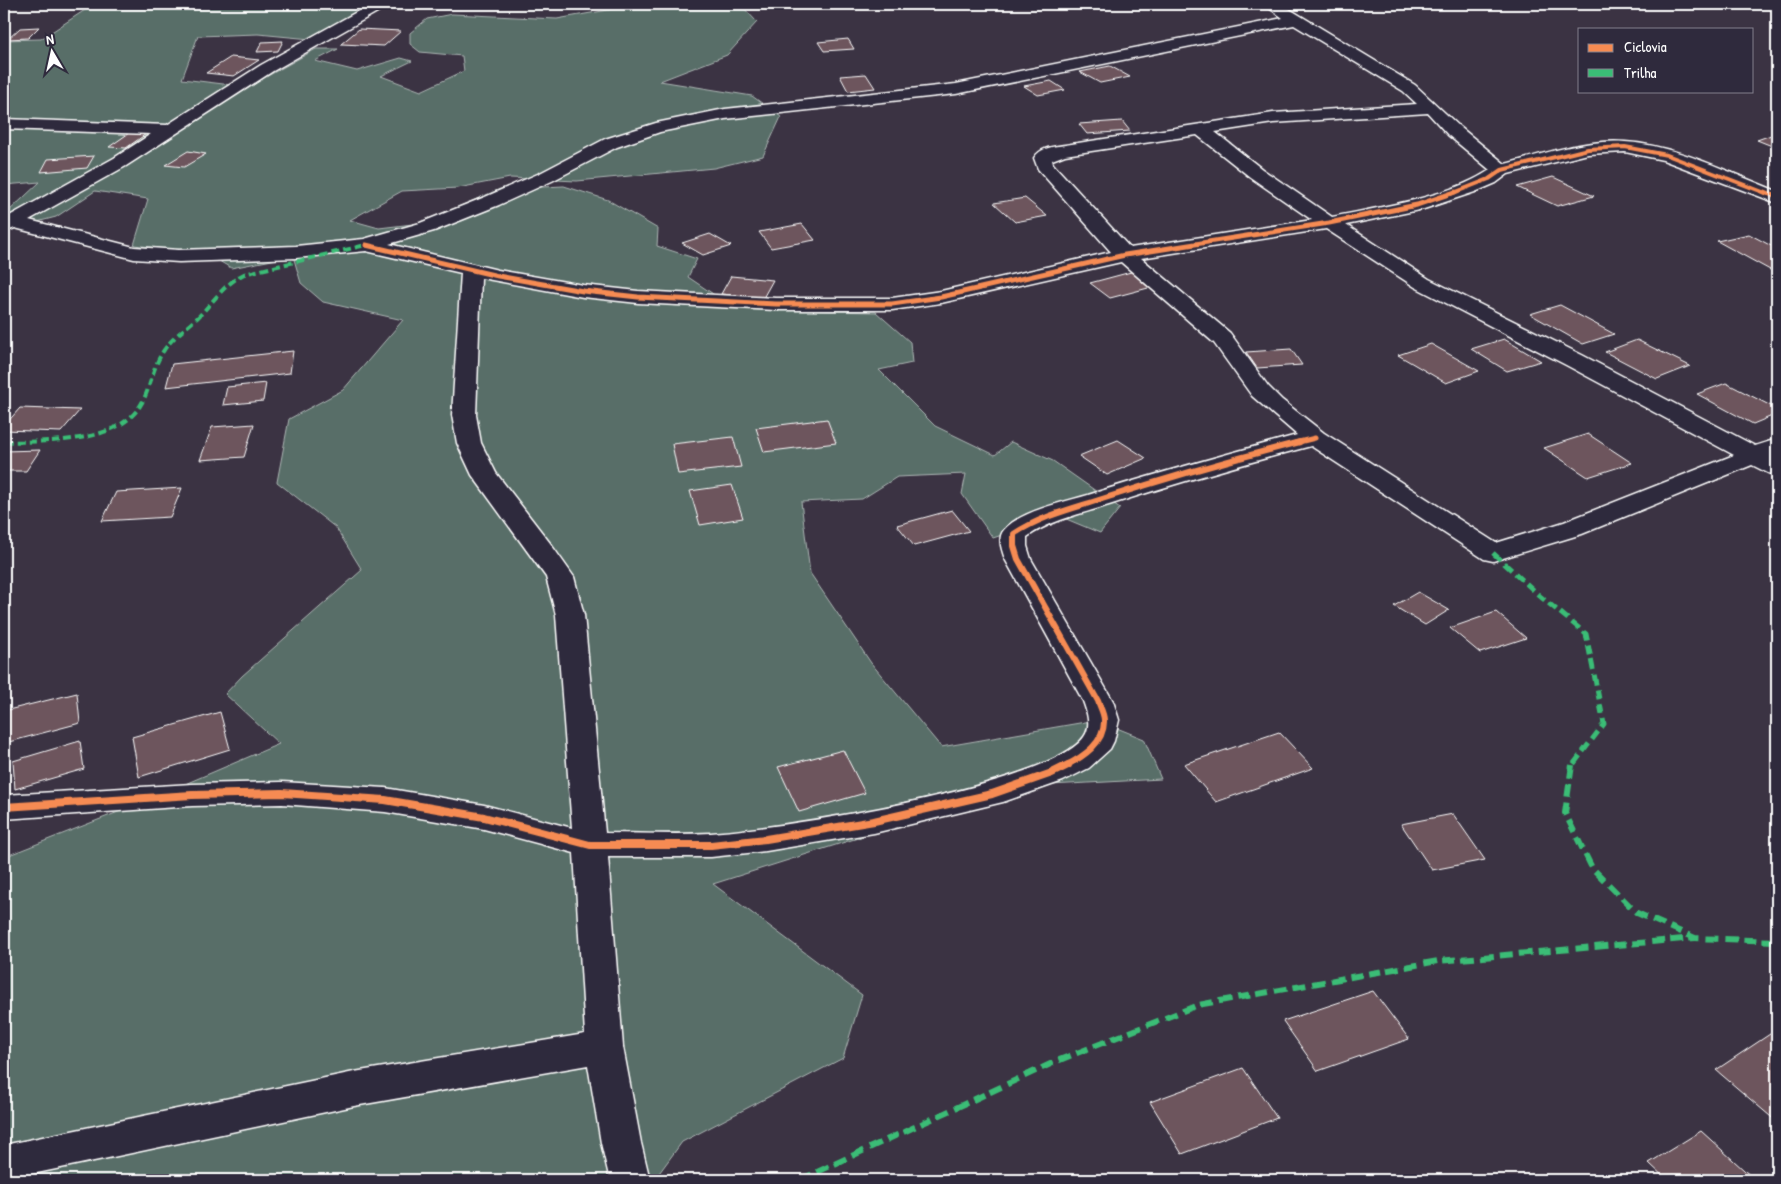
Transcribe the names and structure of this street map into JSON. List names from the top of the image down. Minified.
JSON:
{"legend":["Ciclovia","Trilha"],"north":"top"}
